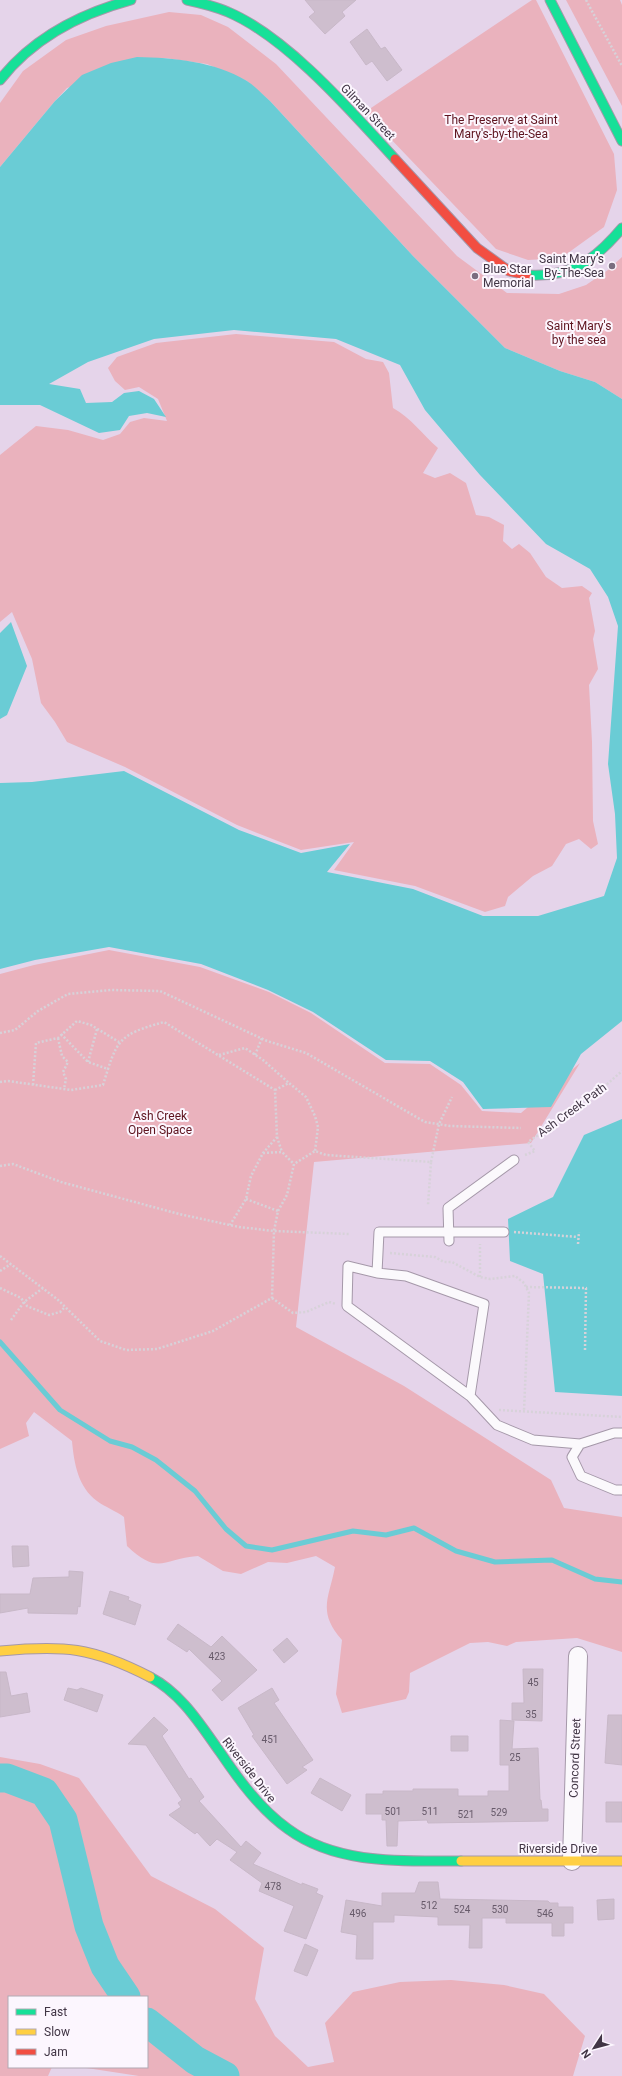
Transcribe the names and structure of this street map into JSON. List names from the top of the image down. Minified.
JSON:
{"streets":{"street":["Gilman Street","Concord Street","Riverside Drive"],"path":["Ash Creek Path"]},"crossings":[["Concord Street","Riverside Drive"]],"parks":["The Preserve at Saint Mary's-by-the-Sea","Saint Mary's by the sea","Ash Creek Open Space"],"places":["Saint Mary’s By-The-Sea","Blue Star Memorial"],"house_numbers":["423","45","35","451","25","501","511","529","521","478","512","524","530","496","546"],"legend":["Fast","Slow","Jam"],"north":"bottom left"}
